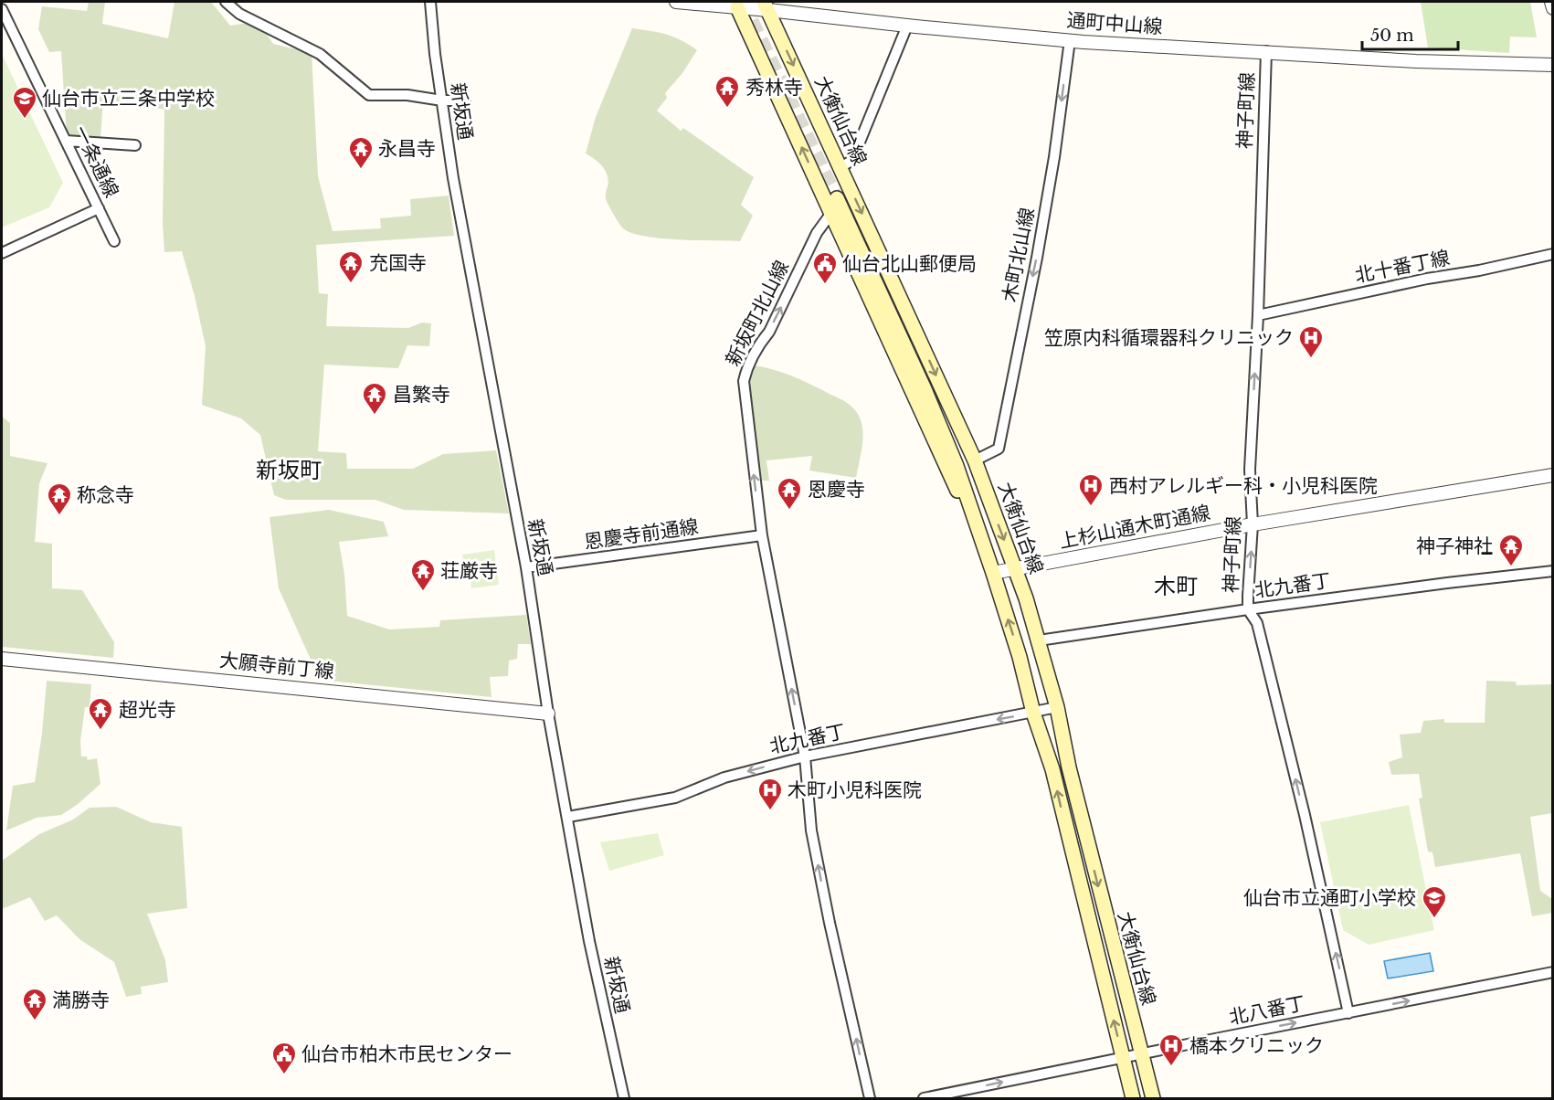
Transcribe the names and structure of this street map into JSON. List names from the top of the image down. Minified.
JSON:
{"streets":{"main road":["大衡仙台線"],"street":["通町中山線","神子町線","新坂通","一条通線","木町北山線","北十番丁線","新坂町北山線","上杉山通木町通線","恩慶寺前通線","北九番丁","大願寺前丁線","北八番丁"]},"crossings":[["通町中山線","神子町線"],["通町中山線","大衡仙台線"],["通町中山線","木町北山線"],["神子町線","北十番丁線"],["神子町線","上杉山通木町通線"],["神子町線","北九番丁"],["神子町線","北八番丁"],["新坂通","恩慶寺前通線"],["新坂通","北九番丁"],["新坂通","大願寺前丁線"],["大衡仙台線","木町北山線"],["大衡仙台線","上杉山通木町通線"],["大衡仙台線","北九番丁"],["大衡仙台線","北八番丁"],["新坂町北山線","恩慶寺前通線"],["新坂町北山線","北九番丁"]],"one_way":["神子町線","木町北山線","新坂町北山線","北九番丁","北八番丁"],"districts":["新坂町","木町"],"places":{"temple":["秀林寺","永昌寺","充国寺","昌繁寺","恩慶寺","称念寺","神子神社","荘厳寺","超光寺","満勝寺"],"school or university":["仙台市立三条中学校","仙台市立通町小学校"],"public building":["仙台北山郵便局","仙台市柏木市民センター"],"hospital":["笠原内科循環器科クリニック","西村アレルギー科・小児科医院","木町小児科医院","橋本クリニック"]},"scale_bar":"50 m"}
